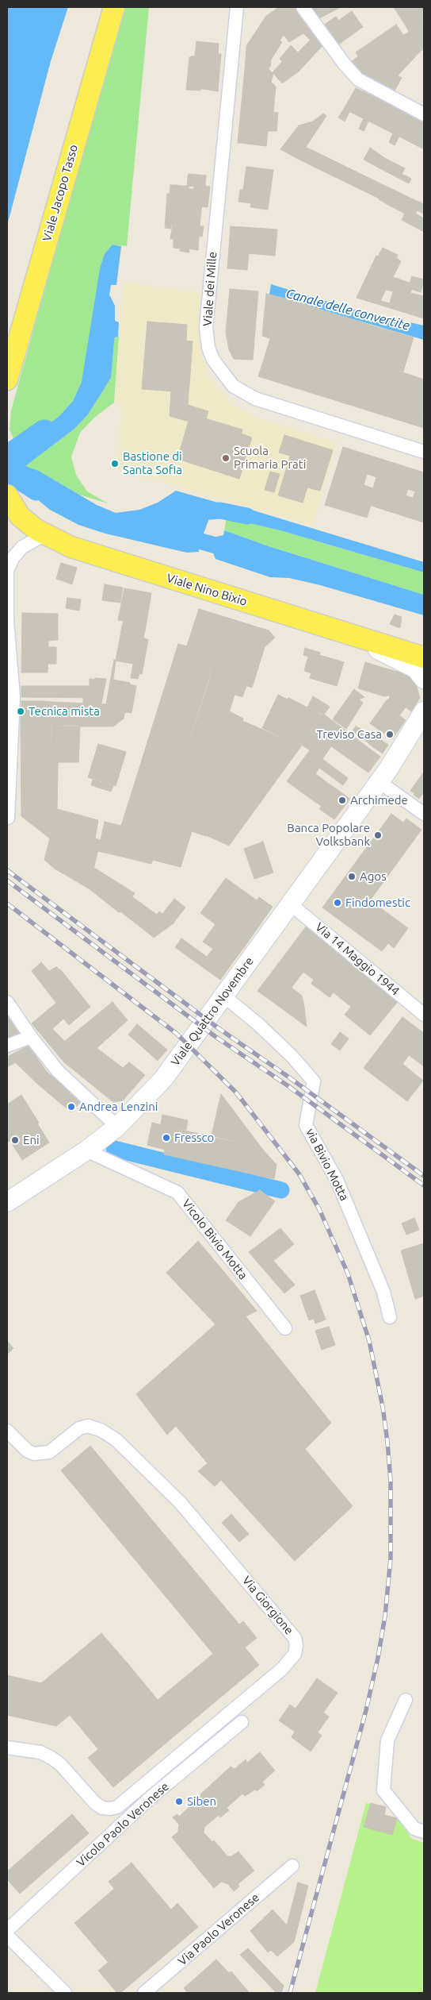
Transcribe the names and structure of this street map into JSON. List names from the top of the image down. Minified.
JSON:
{"streets":{"main road":["Viale Jacopo Tasso","Viale Nino Bixio","Viale Quattro Novembre"],"street":["Viale dei Mille","Via 14 Maggio 1944","via Bivio Motta","Vicolo Bivio Motta","Via Giorgione","Vicolo Paolo Veronese","Via Paolo Veronese"]},"crossings":[["Via 14 Maggio 1944","Viale Quattro Novembre"],["Viale Quattro Novembre","via Bivio Motta"],["Viale Quattro Novembre","Vicolo Bivio Motta"]],"water":["Canale delle convertite"],"places":["Scuola Primaria Prati","Bastione di Santa Sofia","Tecnica mista","Treviso Casa","Archimede","Banca Popolare Volksbank","Agos","Findomestic","Andrea Lenzini","Fressco","Eni","Siben"]}
